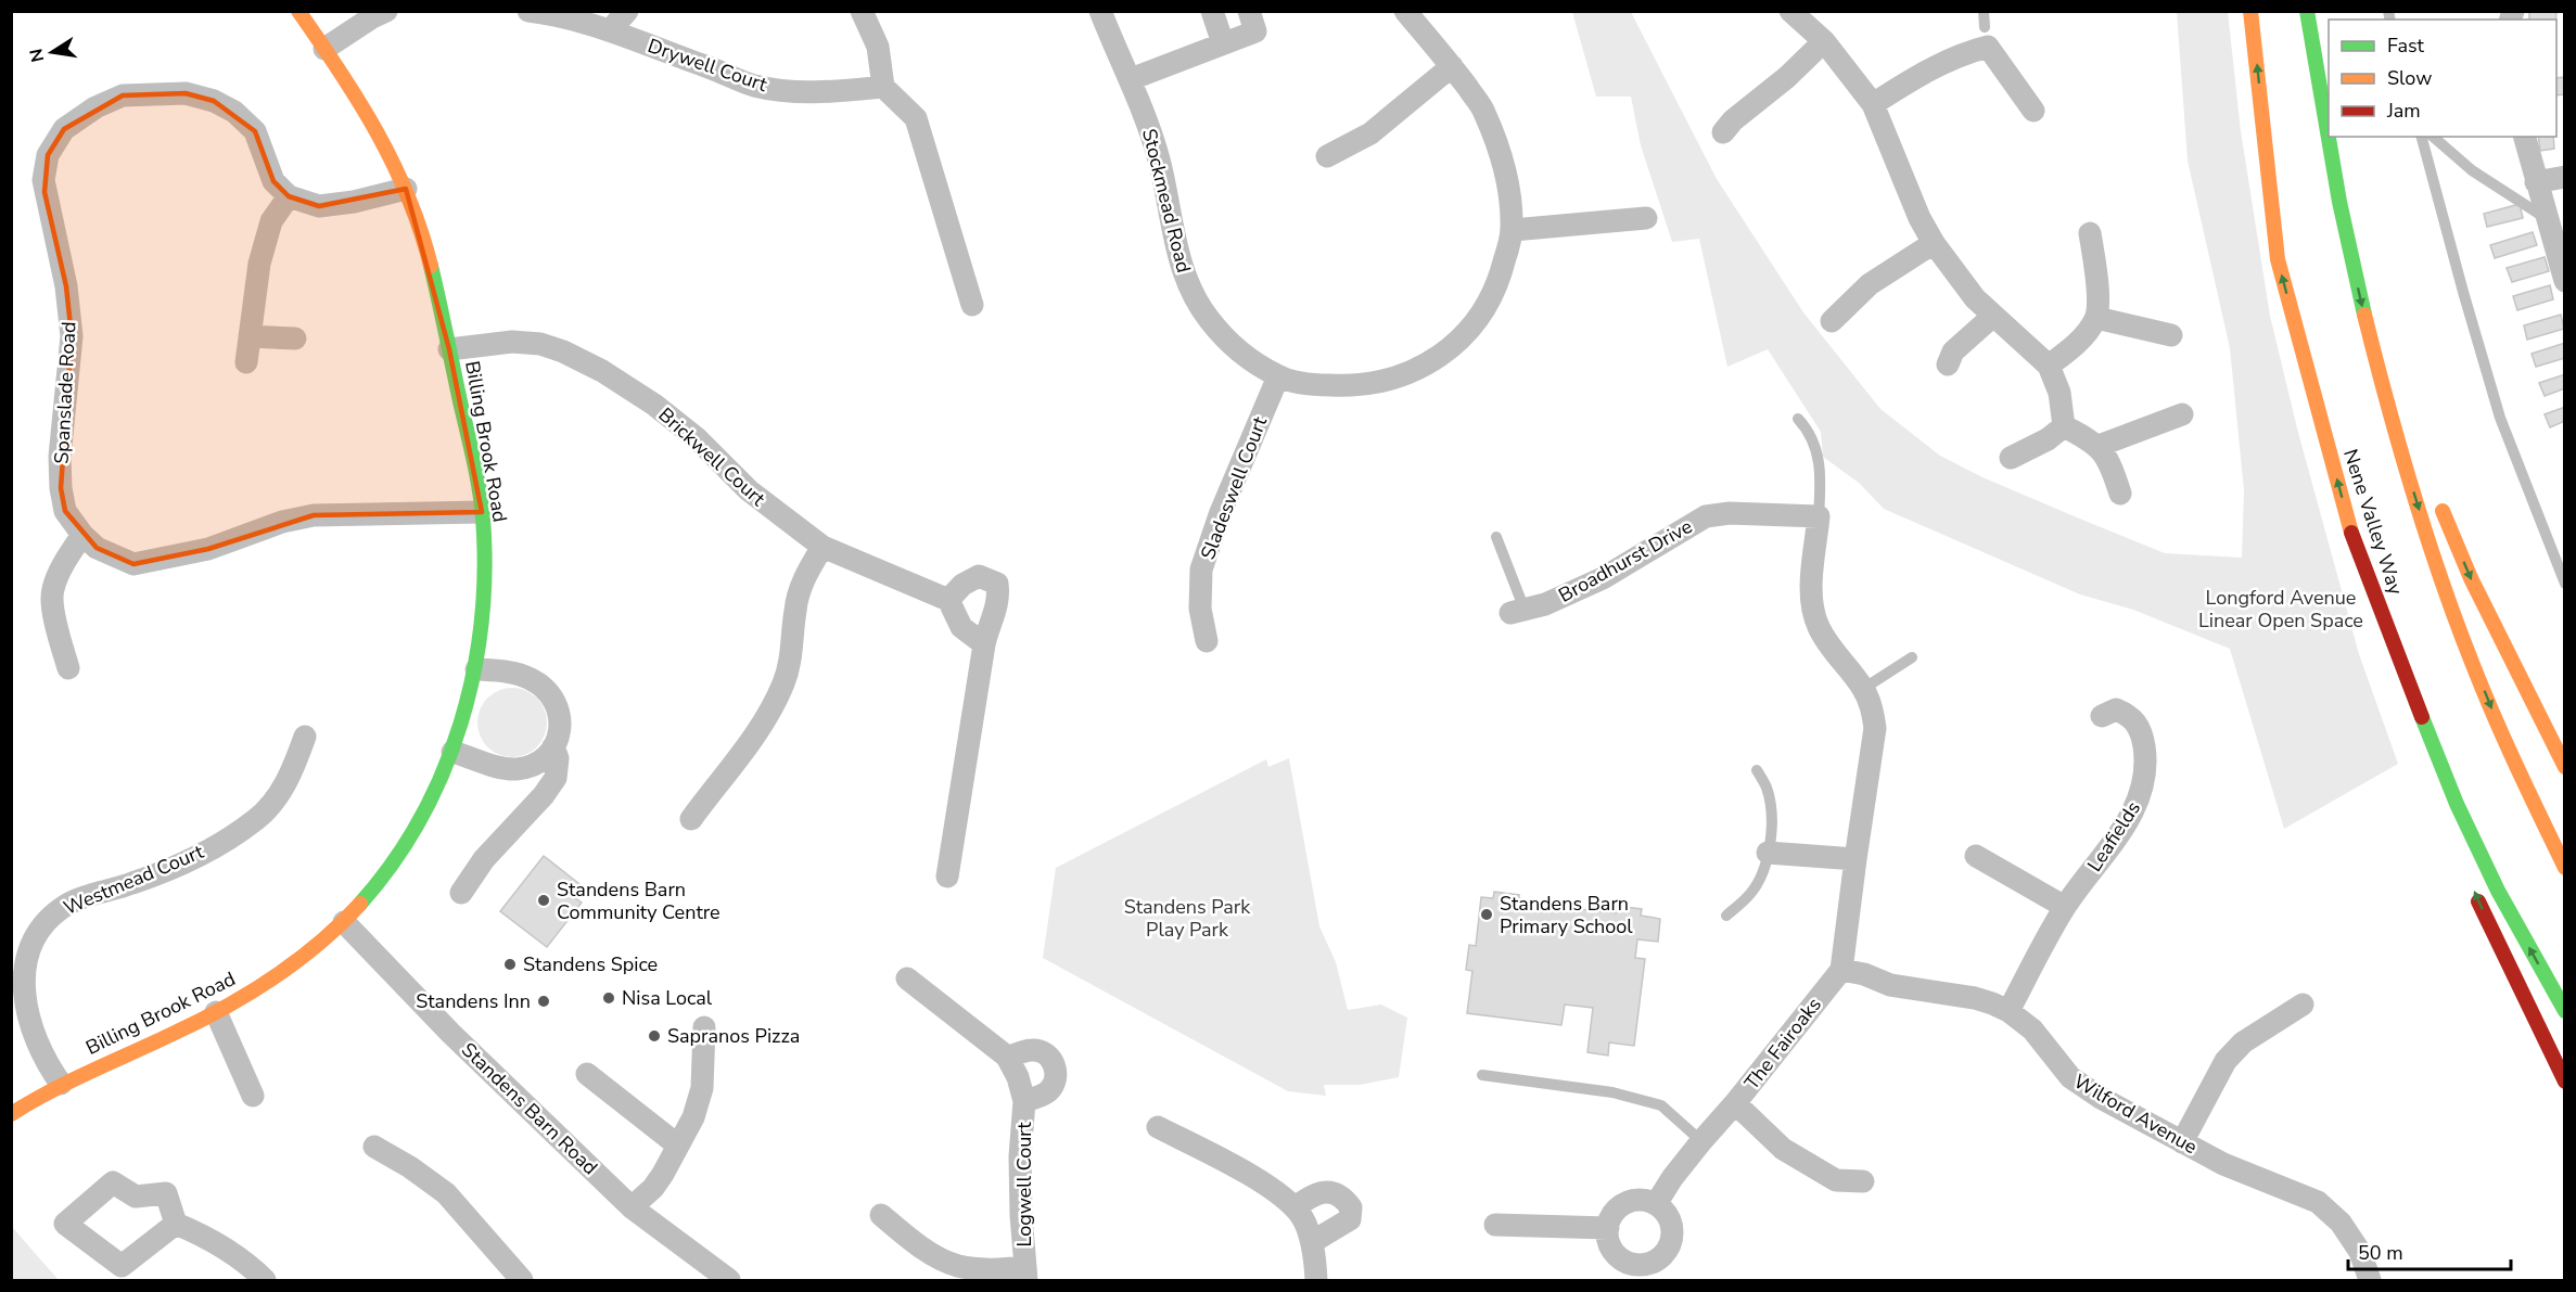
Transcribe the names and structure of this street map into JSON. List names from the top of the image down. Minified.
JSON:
{"streets":{"main road":["Billing Brook Road","Nene Valley Way"],"street":["Drywell Court","Stockmead Road","Spanslade Road","Brickwell Court","Sladeswell Court","Broadhurst Drive","Leafields","Westmead Court","The Fairoaks","Standens Barn Road","Wilford Avenue","Logwell Court"]},"crossings":[["Stockmead Road","Sladeswell Court"],["Spanslade Road","Billing Brook Road"],["Billing Brook Road","Brickwell Court"],["Billing Brook Road","Westmead Court"],["Billing Brook Road","Standens Barn Road"],["Leafields","Wilford Avenue"],["The Fairoaks","Wilford Avenue"]],"parks":["Longford Avenue Linear Open Space","Standens Park Play Park"],"places":["Standens Barn Community Centre","Standens Barn Primary School","Standens Spice","Nisa Local","Standens Inn","Sapranos Pizza"],"legend":["Fast","Slow","Jam"],"scale_bar":"50 m","north":"left"}
